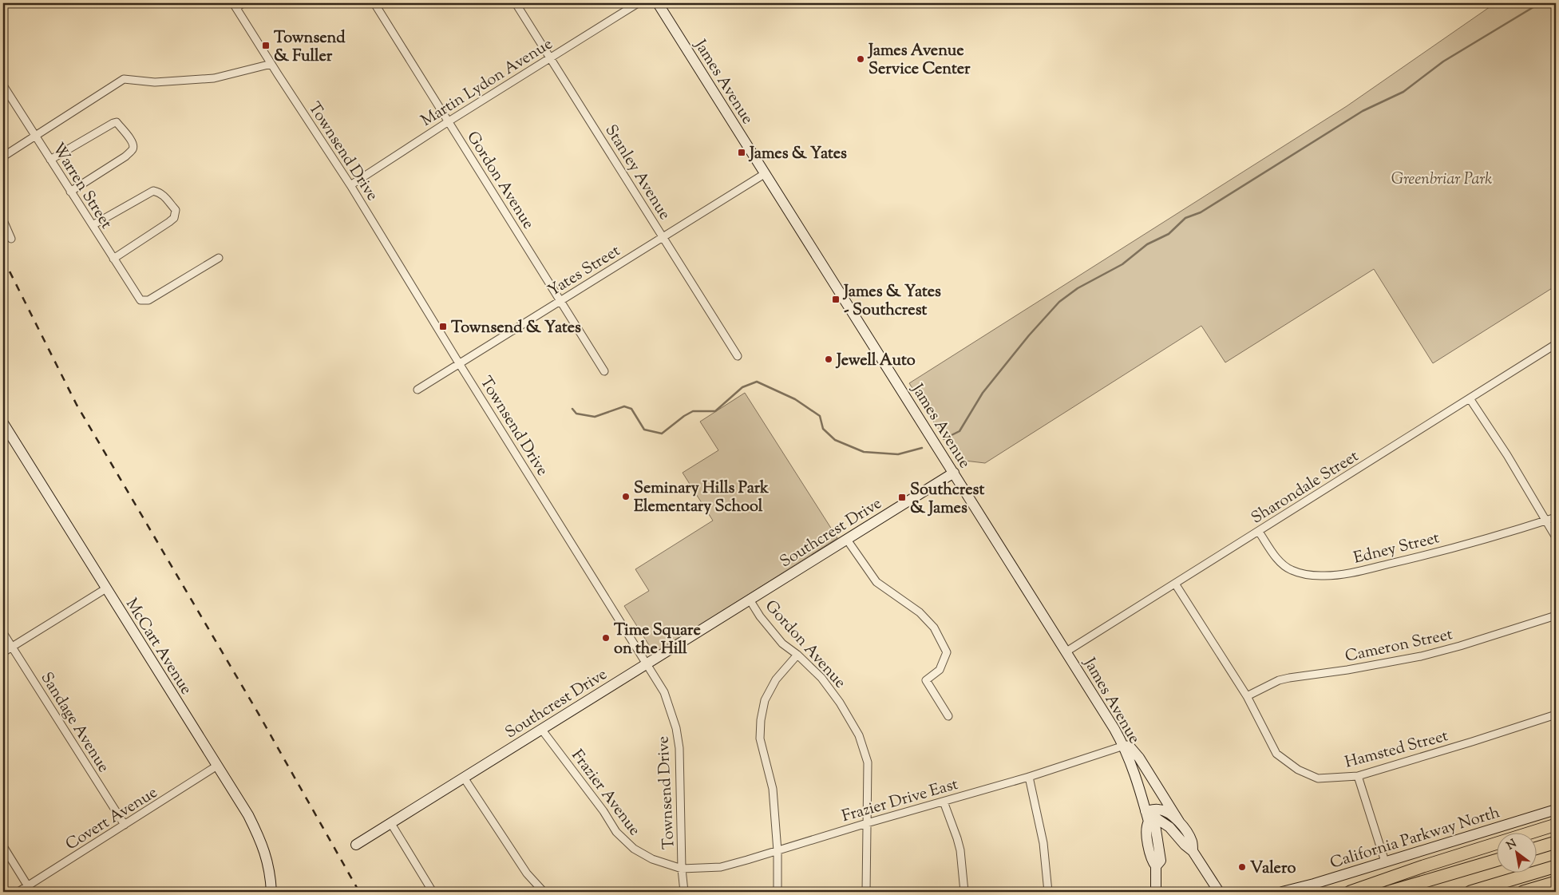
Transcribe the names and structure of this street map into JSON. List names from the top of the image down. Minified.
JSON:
{"streets":{"main road":["James Avenue","Southcrest Drive","McCart Avenue","California Parkway North"],"street":["Martin Lydon Avenue","Townsend Drive","Stanley Avenue","Gordon Avenue","Warren Street","Yates Street","Sharondale Street","Edney Street","Cameron Street","Sandage Avenue","Hamsted Street","Frazier Avenue","Frazier Drive East","Covert Avenue"]},"crossings":[["Martin Lydon Avenue","Townsend Drive"],["Martin Lydon Avenue","Stanley Avenue"],["Martin Lydon Avenue","Gordon Avenue"],["James Avenue","Yates Street"],["James Avenue","Sharondale Street"],["James Avenue","Southcrest Drive"],["James Avenue","Frazier Drive East"],["Townsend Drive","Yates Street"],["Townsend Drive","Southcrest Drive"],["Townsend Drive","Frazier Avenue"],["Townsend Drive","Frazier Drive East"],["Stanley Avenue","Yates Street"],["Gordon Avenue","Yates Street"],["Gordon Avenue","Southcrest Drive"],["Gordon Avenue","Frazier Drive East"],["Sharondale Street","Edney Street"],["Sharondale Street","Hamsted Street"],["Southcrest Drive","Frazier Avenue"],["Cameron Street","Hamsted Street"],["McCart Avenue","Covert Avenue"],["Sandage Avenue","Covert Avenue"],["Frazier Avenue","Frazier Drive East"]],"parks":["Greenbriar Park"],"places":{"transit":["Townsend & Fuller","James & Yates","James & Yates - Southcrest","Townsend & Yates","Southcrest & James"],"other":["James Avenue Service Center","Jewell Auto","Seminary Hills Park Elementary School","Time Square on the Hill","Valero"]},"north":"top left"}
